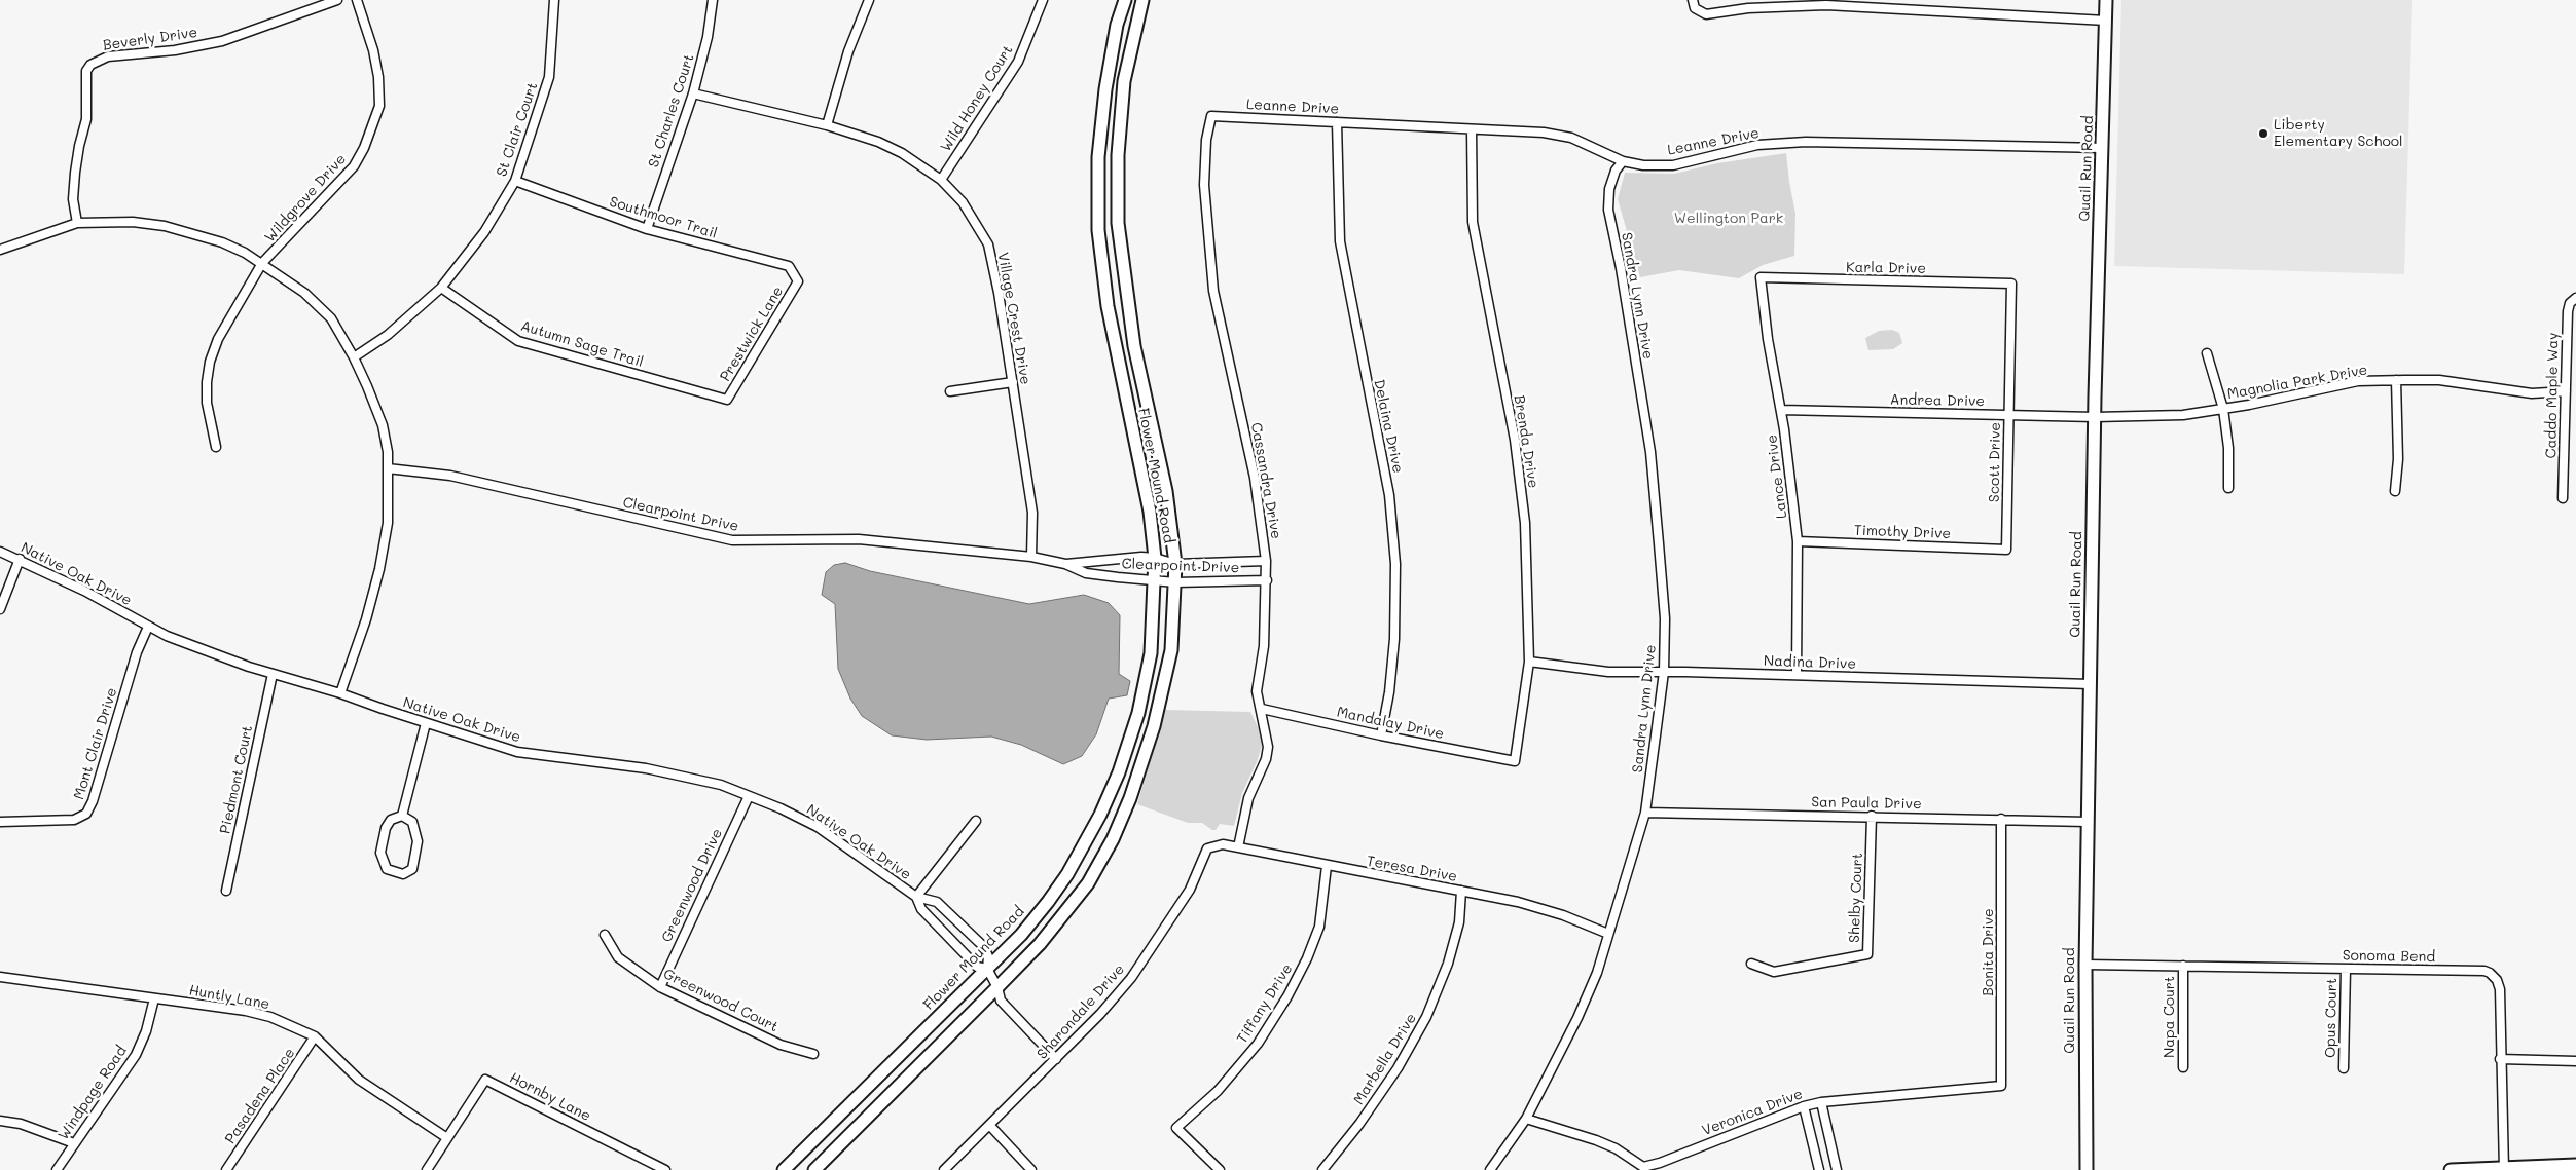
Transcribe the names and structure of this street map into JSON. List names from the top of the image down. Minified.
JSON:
{"streets":{"main road":["Quail Run Road","Flower Mound Road"],"street":["Beverly Drive","Wild Honey Court","Leanne Drive","St Charles Court","St Clair Court","Wildgrove Drive","Southmoor Trail","Karla Drive","Sandra Lynn Drive","Village Crest Drive","Prestwick Lane","Autumn Sage Trail","Magnolia Park Drive","Caddo Maple Way","Andrea Drive","Delaina Drive","Brenda Drive","Scott Drive","Lance Drive","Cassandra Drive","Clearpoint Drive","Timothy Drive","Native Oak Drive","Nadina Drive","Mandalay Drive","Mont Clair Drive","Piedmont Court","San Paula Drive","Teresa Drive","Greenwood Drive","Shelby Court","Bonita Drive","Sonoma Bend","Huntly Lane","Greenwood Court","Tiffany Drive","Sharondale Drive","Napa Court","Opus Court","Marbella Drive","Windpage Road","Pasadena Place","Hornby Lane","Veronica Drive"]},"crossings":[["Wild Honey Court","Village Crest Drive"],["Leanne Drive","Quail Run Road"],["Leanne Drive","Sandra Lynn Drive"],["Leanne Drive","Delaina Drive"],["Leanne Drive","Brenda Drive"],["Leanne Drive","Cassandra Drive"],["St Charles Court","Southmoor Trail"],["St Charles Court","Village Crest Drive"],["St Clair Court","Southmoor Trail"],["St Clair Court","Autumn Sage Trail"],["Quail Run Road","Magnolia Park Drive"],["Quail Run Road","Andrea Drive"],["Quail Run Road","Nadina Drive"],["Quail Run Road","San Paula Drive"],["Quail Run Road","Sonoma Bend"],["Southmoor Trail","Prestwick Lane"],["Karla Drive","Scott Drive"],["Karla Drive","Lance Drive"],["Sandra Lynn Drive","Nadina Drive"],["Sandra Lynn Drive","San Paula Drive"],["Sandra Lynn Drive","Teresa Drive"],["Sandra Lynn Drive","Veronica Drive"],["Village Crest Drive","Clearpoint Drive"],["Prestwick Lane","Autumn Sage Trail"],["Magnolia Park Drive","Caddo Maple Way"],["Magnolia Park Drive","Andrea Drive"],["Andrea Drive","Scott Drive"],["Andrea Drive","Lance Drive"],["Delaina Drive","Mandalay Drive"],["Brenda Drive","Nadina Drive"],["Brenda Drive","Mandalay Drive"],["Scott Drive","Timothy Drive"],["Flower Mound Road","Clearpoint Drive"],["Flower Mound Road","Native Oak Drive"],["Lance Drive","Timothy Drive"],["Lance Drive","Nadina Drive"],["Cassandra Drive","Clearpoint Drive"],["Cassandra Drive","Mandalay Drive"],["Cassandra Drive","Teresa Drive"],["Native Oak Drive","Mont Clair Drive"],["Native Oak Drive","Piedmont Court"],["Native Oak Drive","Greenwood Drive"],["Native Oak Drive","Sharondale Drive"],["San Paula Drive","Shelby Court"],["San Paula Drive","Bonita Drive"],["Teresa Drive","Tiffany Drive"],["Teresa Drive","Sharondale Drive"],["Teresa Drive","Marbella Drive"],["Greenwood Drive","Greenwood Court"],["Bonita Drive","Veronica Drive"],["Sonoma Bend","Napa Court"],["Sonoma Bend","Opus Court"],["Huntly Lane","Windpage Road"],["Huntly Lane","Pasadena Place"],["Huntly Lane","Hornby Lane"]],"parks":["Wellington Park"],"places":["Liberty Elementary School"]}
